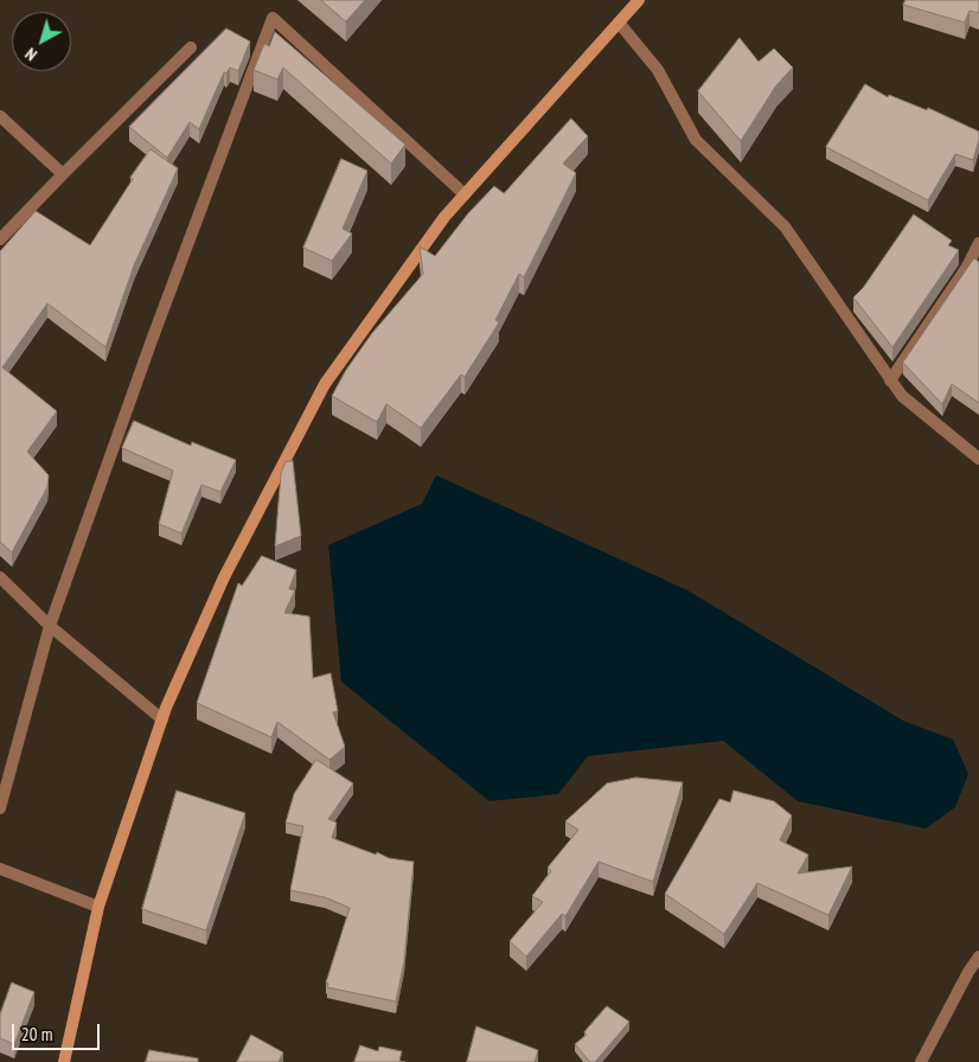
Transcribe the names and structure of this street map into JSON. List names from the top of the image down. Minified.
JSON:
{"scale_bar":"20 m","north":"bottom left"}
